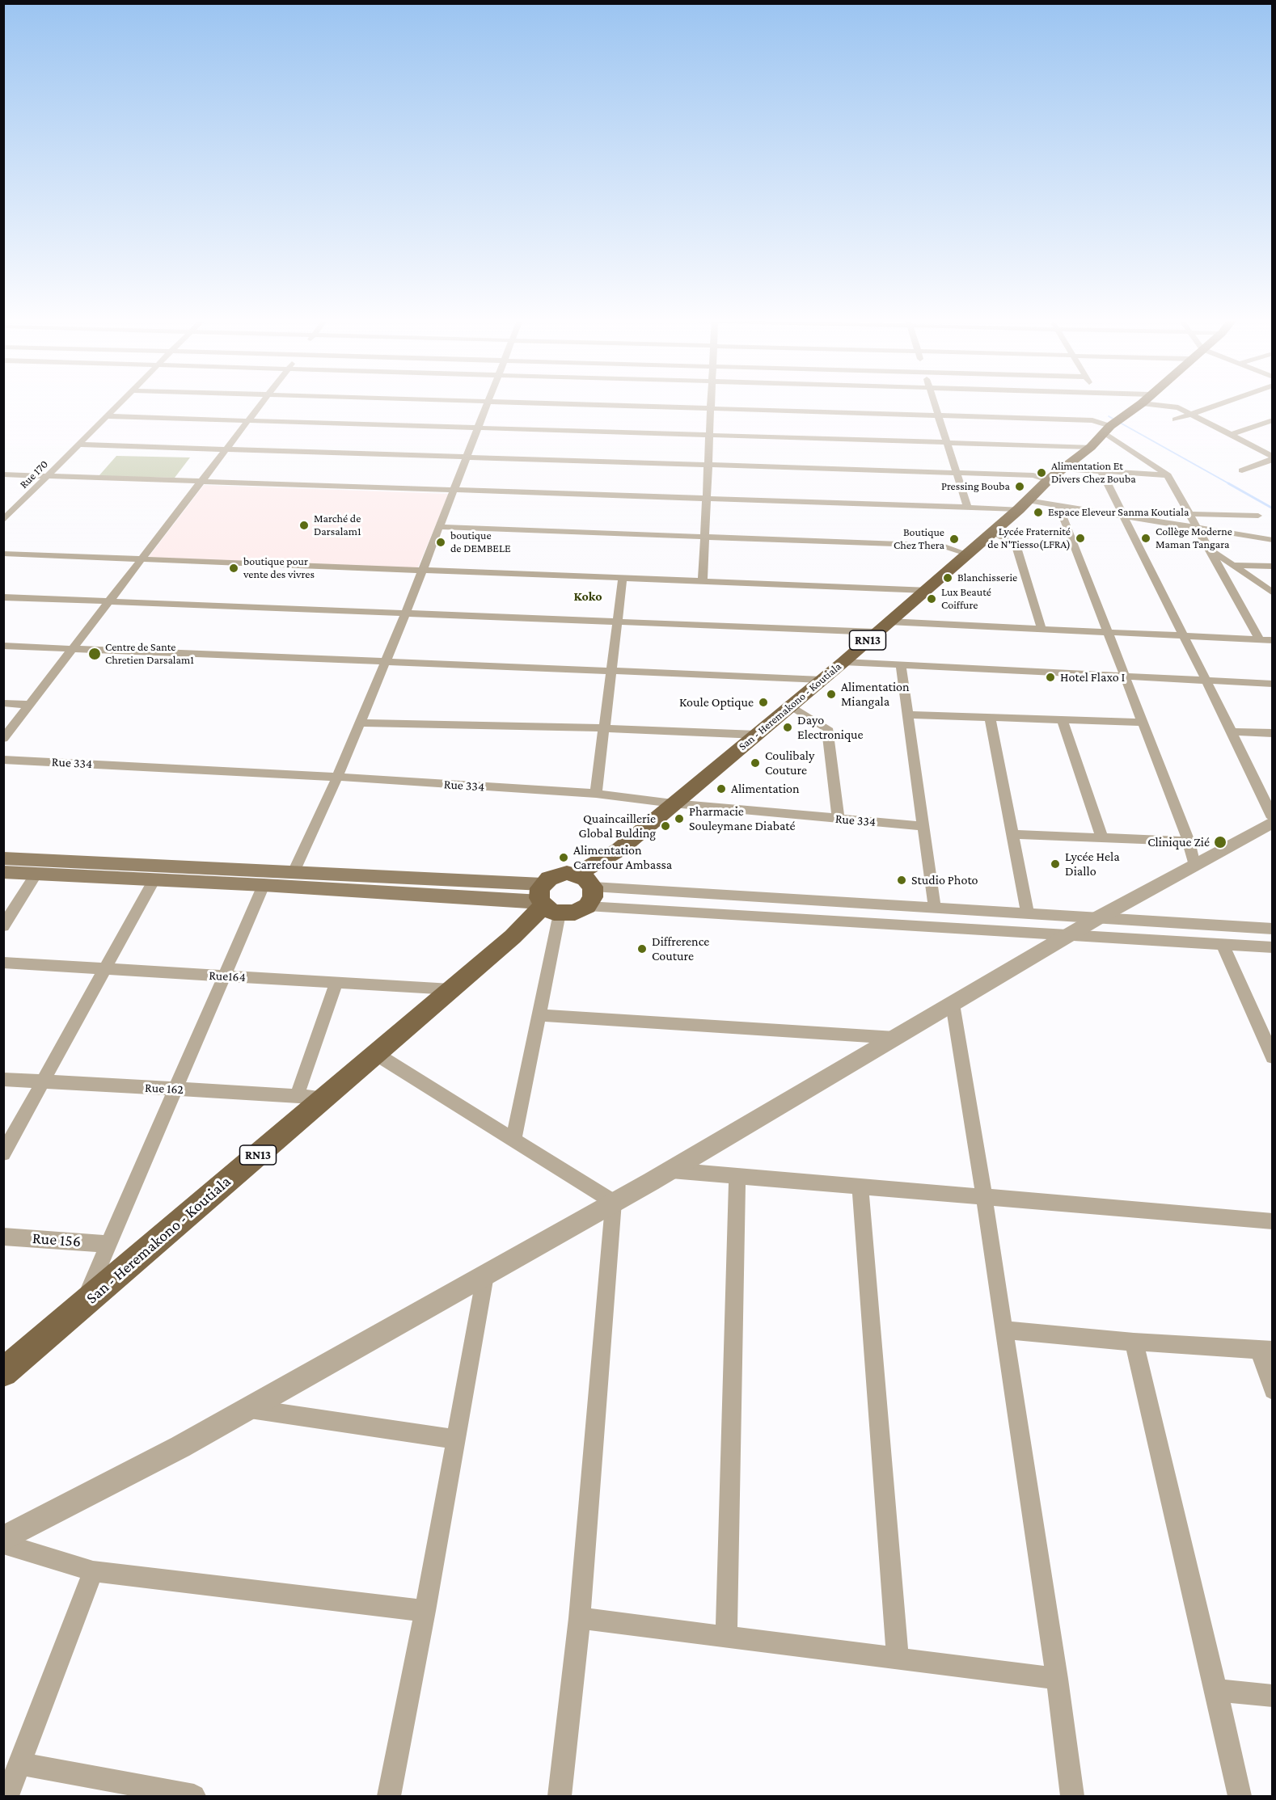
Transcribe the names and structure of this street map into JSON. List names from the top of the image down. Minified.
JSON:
{"streets":{"main road":["RN13","San - Heremakono - Koutiala"],"street":["Rue 170","Rue 334","Rue164","Rue 162","Rue 156"]},"crossings":[["San - Heremakono - Koutiala","Rue 334"],["San - Heremakono - Koutiala","Rue164"],["San - Heremakono - Koutiala","Rue 162"]],"districts":["Koko"],"places":["Alimentation Et Divers Chez Bouba","Pressing Bouba","Espace Eleveur Sanma Koutiala","Marché de Darsalam1","Lycée Fraternité de N'Tiesso(LFRA)","Collège Moderne Maman Tangara","Boutique Chez Thera","boutique de DEMBELE","boutique pour vente des vivres","Blanchisserie","Lux Beauté Coiffure","Centre de Sante Chretien Darsalam1","Hotel Flaxo I","Alimentation Miangala","Koule Optique","Dayo Electronique","Coulibaly Couture","Alimentation","Pharmacie Souleymane Diabaté","Quaincaillerie Global Bulding","Clinique Zié","Alimentation Carrefour Ambassa","Lycée Hela Diallo","Studio Photo","Diffrerence Couture"]}
